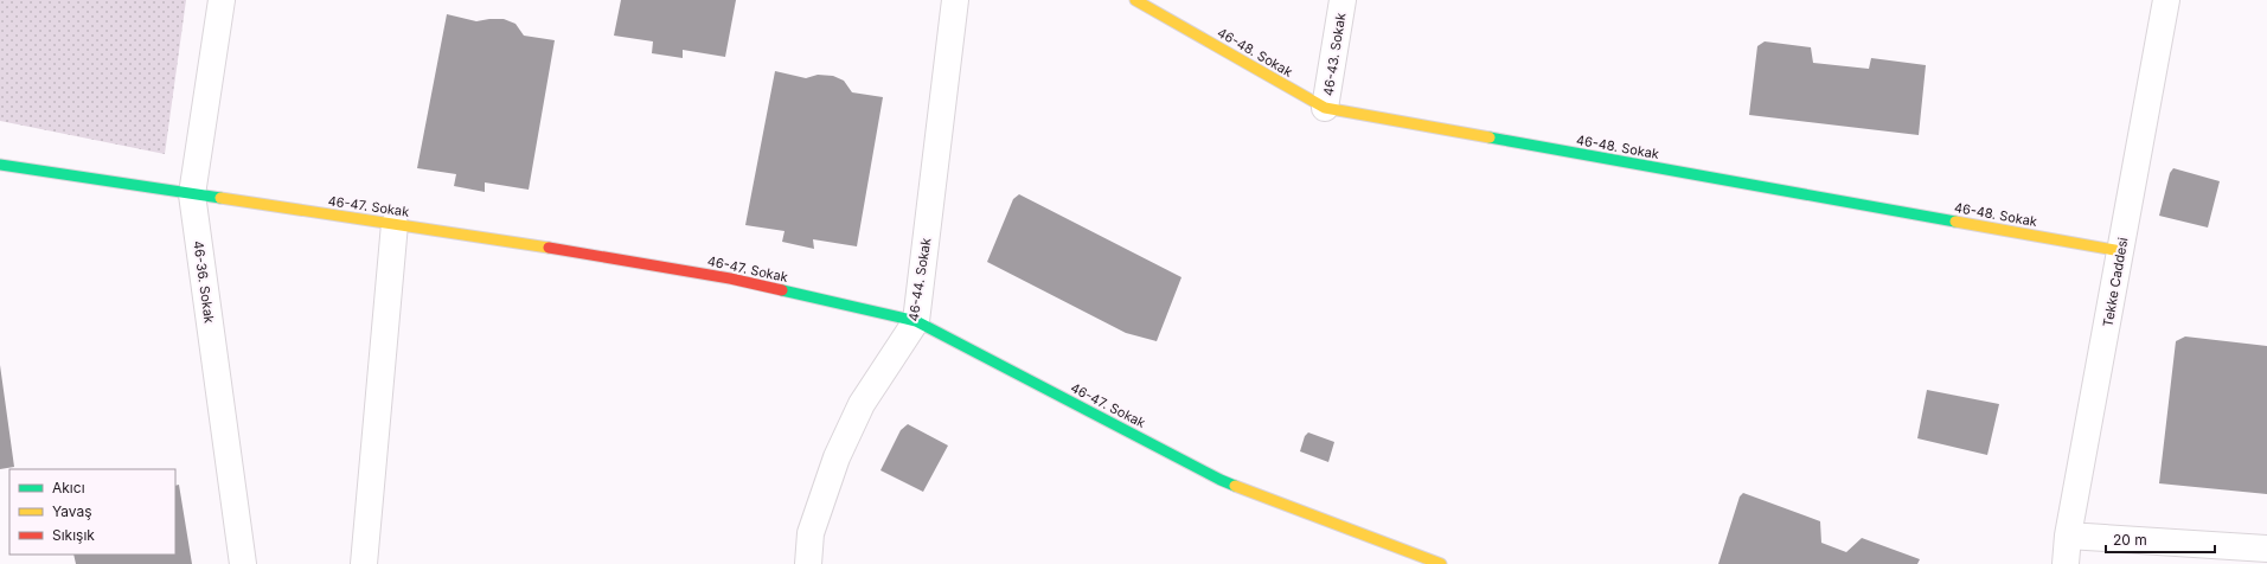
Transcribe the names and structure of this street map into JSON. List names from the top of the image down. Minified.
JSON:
{"streets":{"street":["46-48. Sokak","46-43. Sokak","46-47. Sokak","46-44. Sokak","46-36. Sokak","Tekke Caddesi"]},"crossings":[["46-48. Sokak","46-43. Sokak"],["46-48. Sokak","Tekke Caddesi"],["46-47. Sokak","46-44. Sokak"],["46-47. Sokak","46-36. Sokak"]],"legend":["Akıcı","Yavaş","Sıkışık"],"scale_bar":"20 m"}
